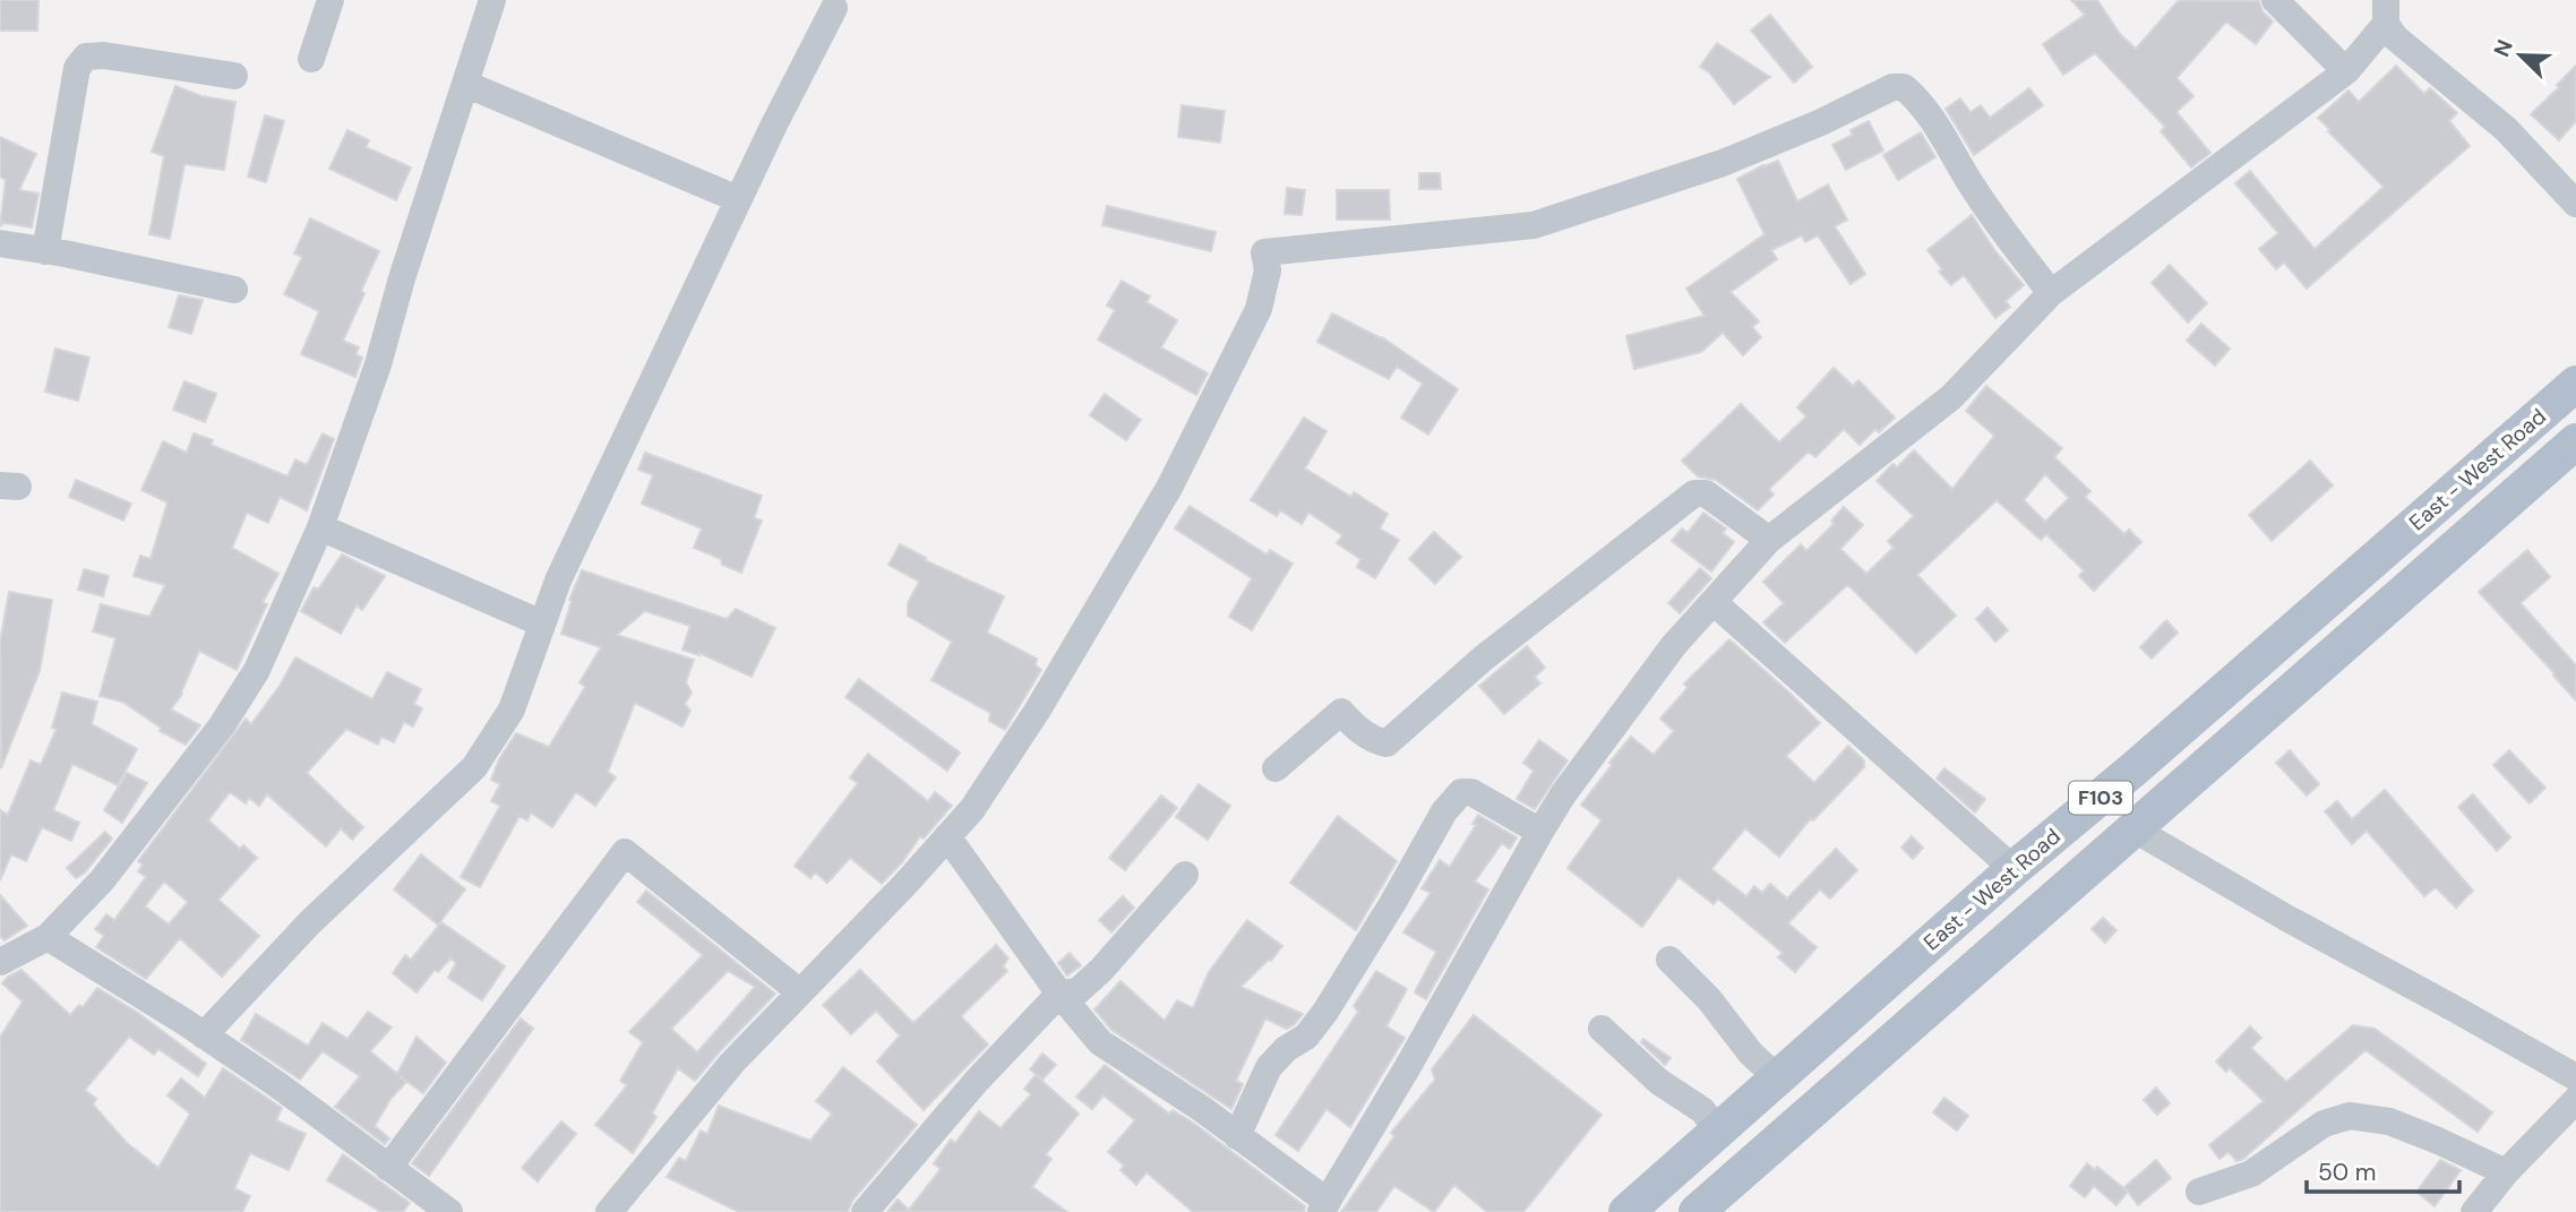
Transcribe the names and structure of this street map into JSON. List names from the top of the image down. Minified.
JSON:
{"streets":{"main road":["East - West Road","F103"]},"scale_bar":"50 m","north":"top left"}
